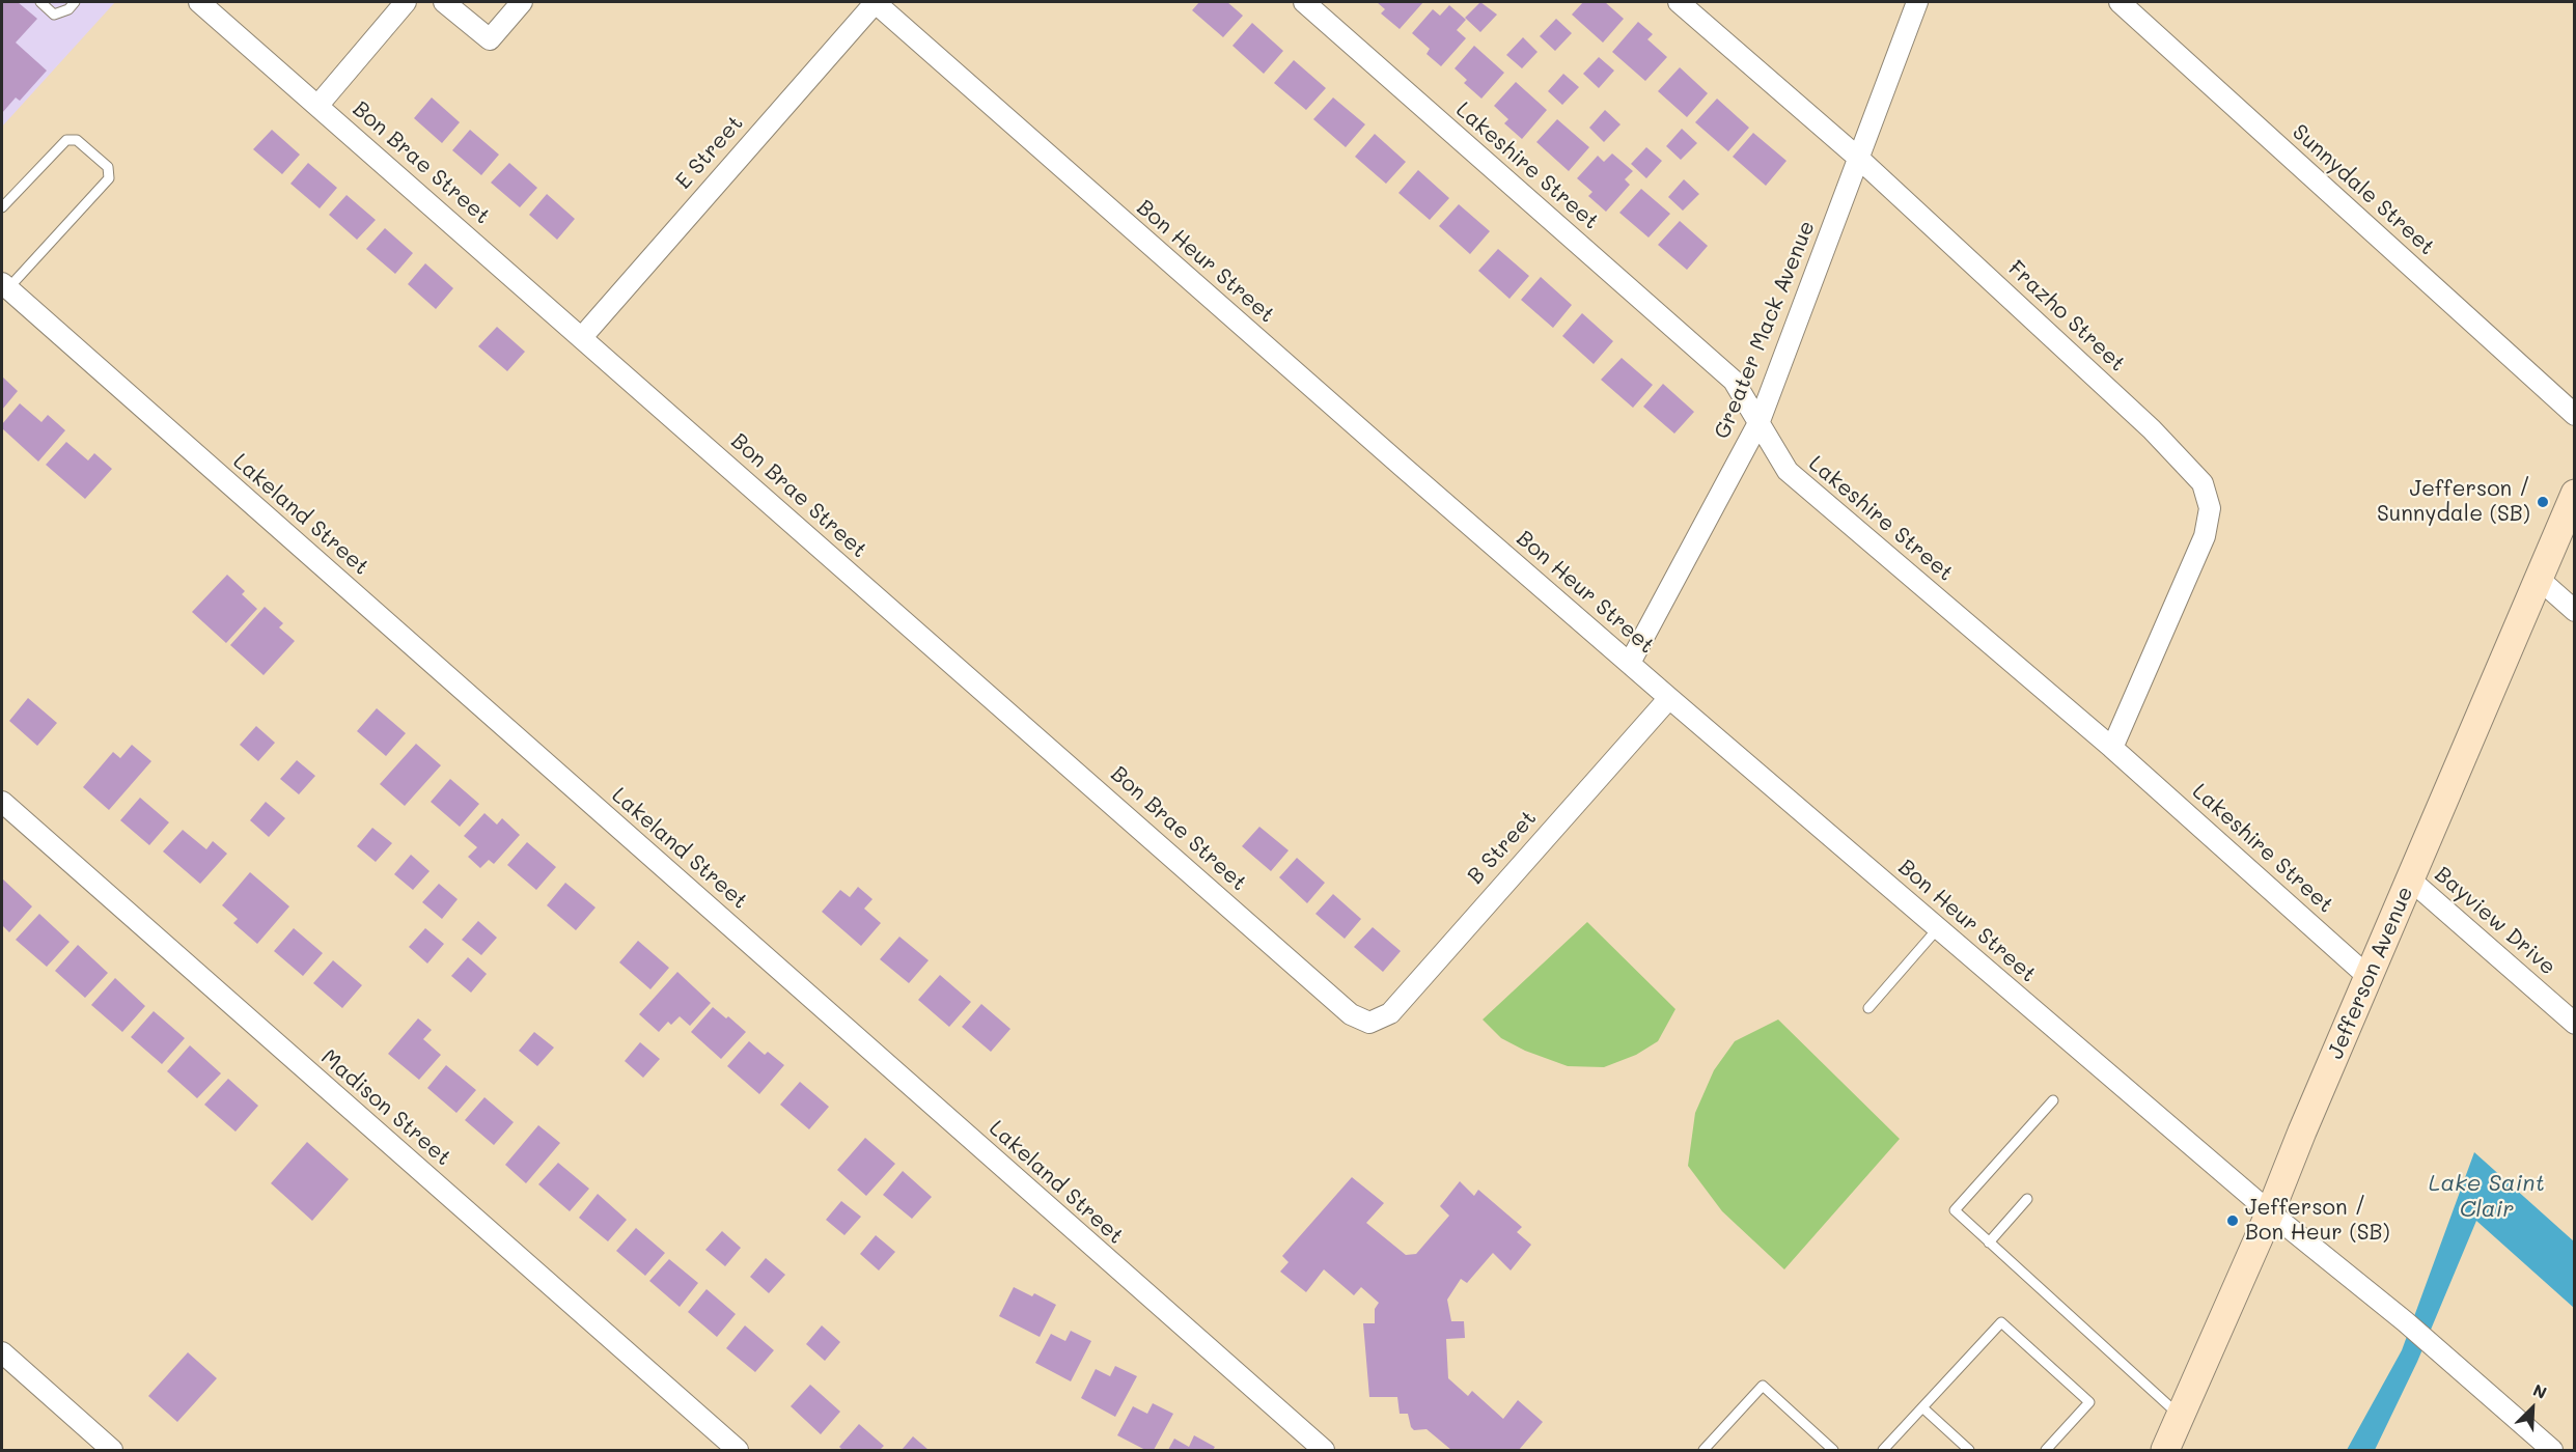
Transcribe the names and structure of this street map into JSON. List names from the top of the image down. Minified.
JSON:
{"streets":{"main road":["Jefferson Avenue"],"street":["E Street","Bon Brae Street","Lakeshire Street","Sunnydale Street","Bon Heur Street","Frazho Street","Greater Mack Avenue","Lakeland Street","B Street","Bayview Drive","Madison Street"]},"crossings":[["E Street","Bon Brae Street"],["E Street","Bon Heur Street"],["Bon Brae Street","B Street"],["Lakeshire Street","Frazho Street"],["Lakeshire Street","Greater Mack Avenue"],["Lakeshire Street","Jefferson Avenue"],["Bon Heur Street","Greater Mack Avenue"],["Bon Heur Street","B Street"],["Bon Heur Street","Jefferson Avenue"],["Frazho Street","Greater Mack Avenue"],["Bayview Drive","Jefferson Avenue"]],"water":["Lake Saint Clair"],"places":["Jefferson / Sunnydale (SB)","Jefferson / Bon Heur (SB)"],"north":"top right"}
